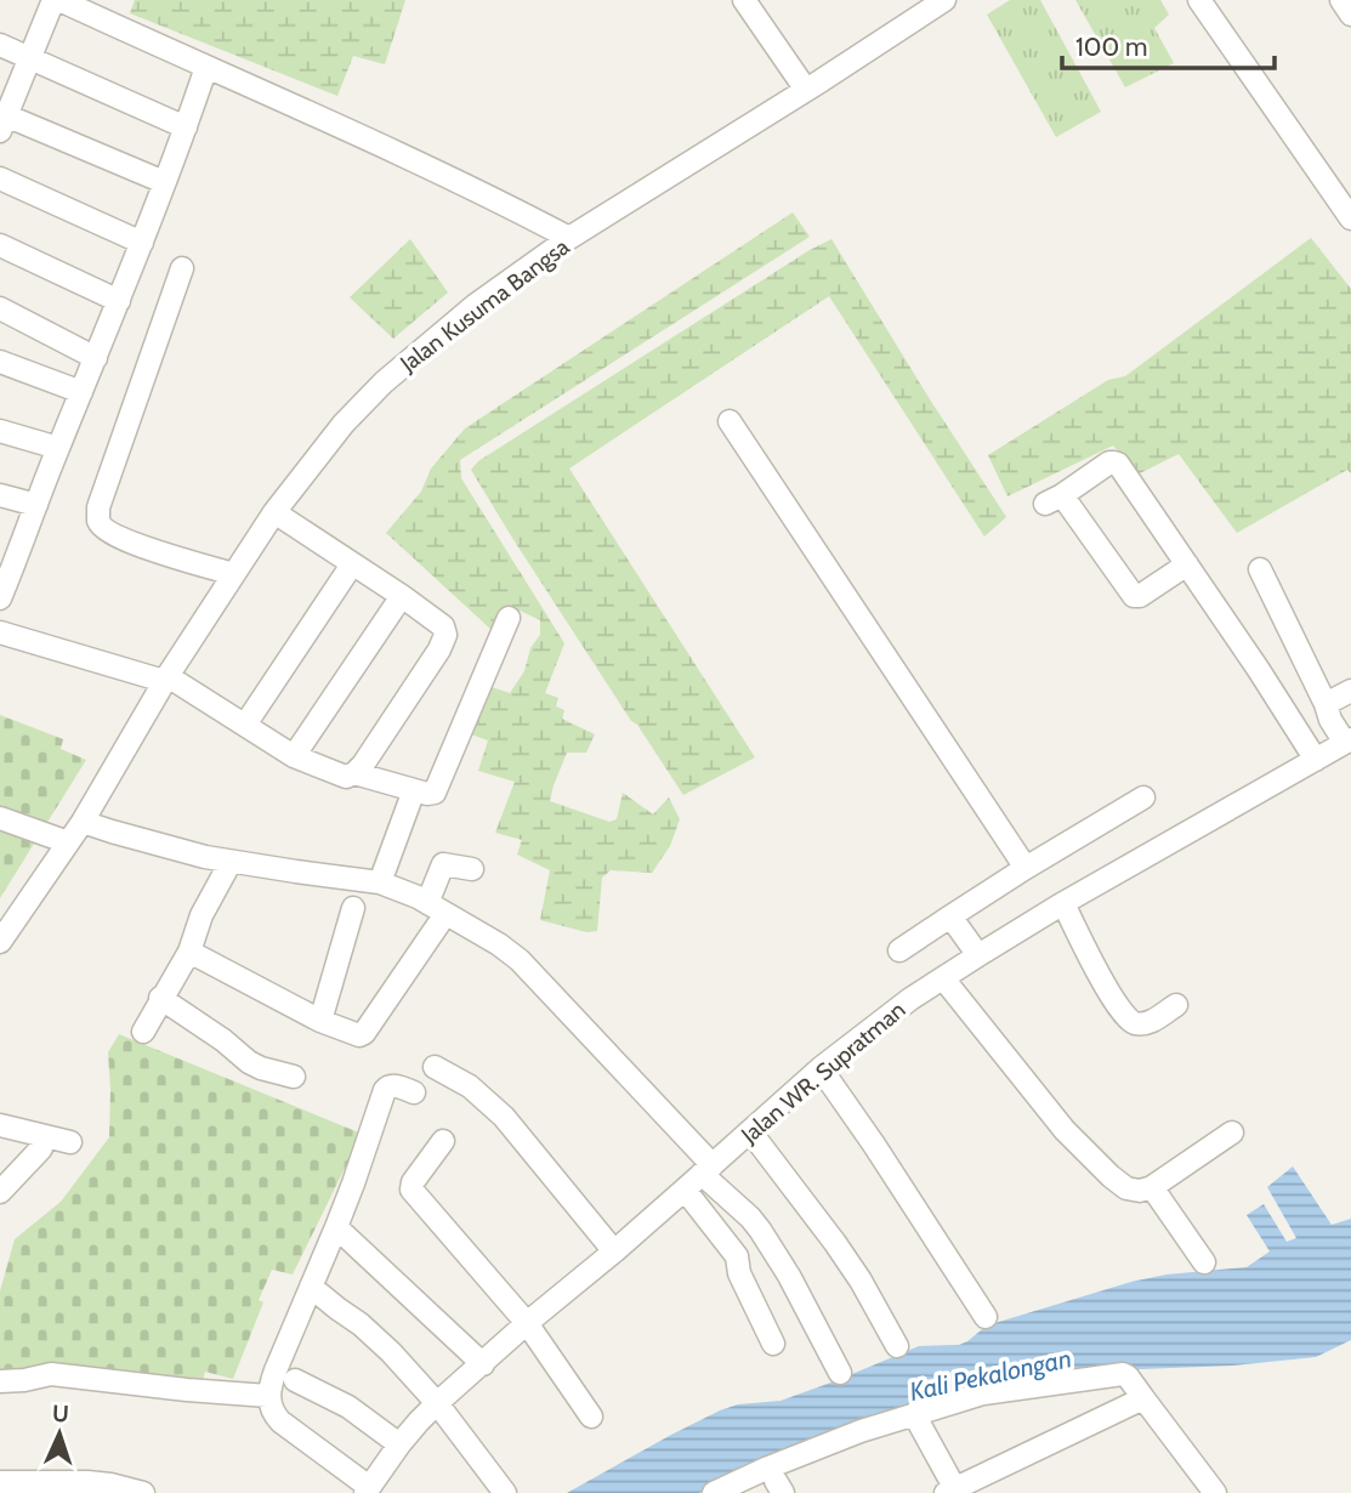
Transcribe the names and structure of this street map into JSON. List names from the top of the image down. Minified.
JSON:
{"streets":{"street":["Jalan Kusuma Bangsa","Jalan WR. Supratman"]},"water":["Kali Pekalongan"],"scale_bar":"100 m","north":"top"}
